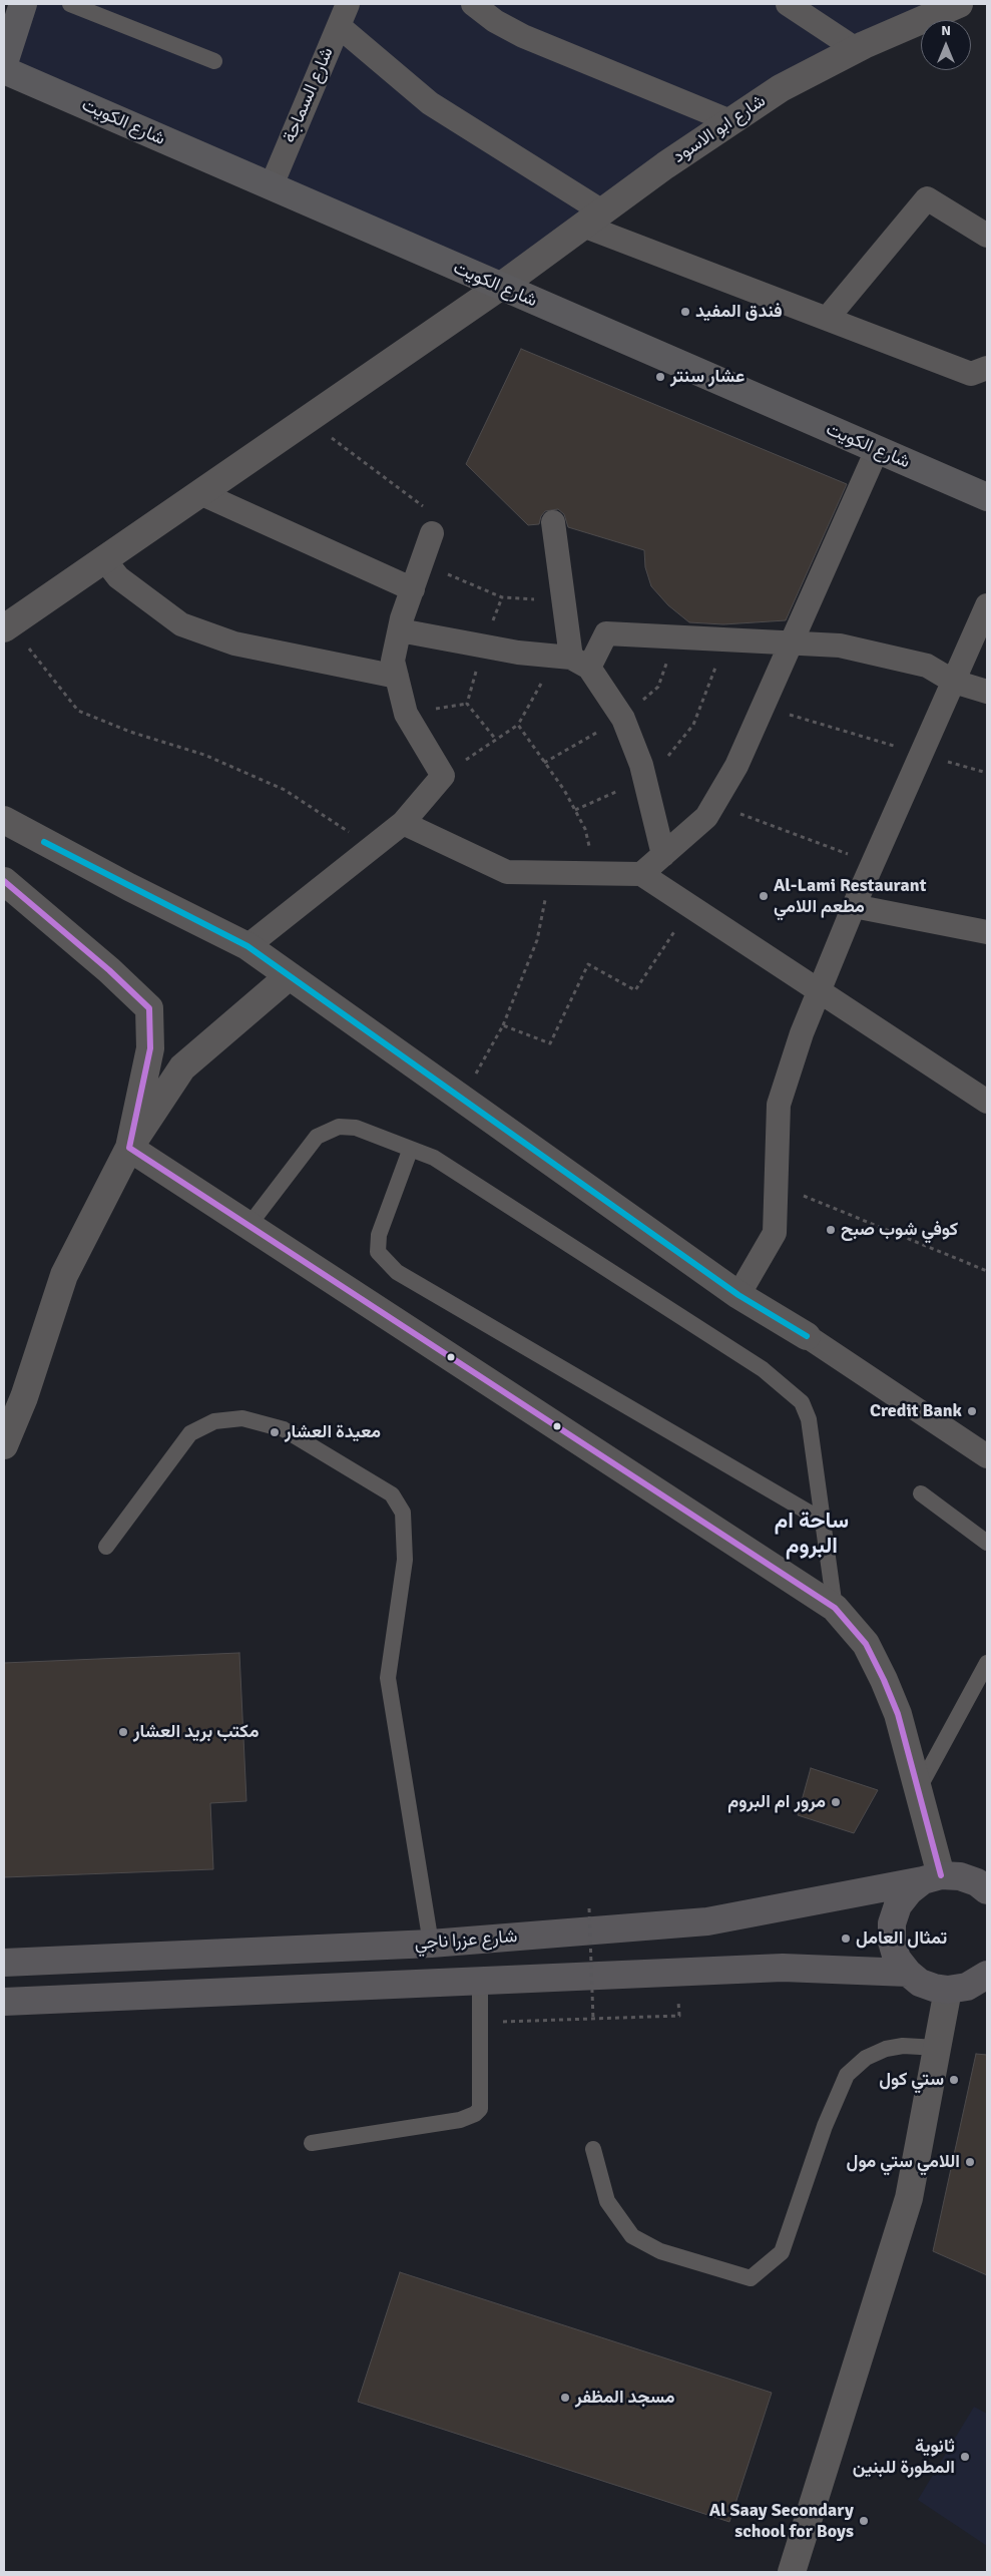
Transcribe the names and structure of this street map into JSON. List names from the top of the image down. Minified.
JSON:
{"streets":{"main road":["شارع الكويت","شارع عزرا ناجي"],"street":["شارع السماجة","شارع ابو الاسود"]},"crossings":[["شارع السماجة","شارع الكويت"],["شارع الكويت","شارع ابو الاسود"]],"districts":["ساحة ام البروم"],"places":["فندق المفيد","عشار سنتر","Al-Lami Restaurant مطعم اللامي","كوفي شوب صبح","Credit Bank","معيدة العشار","مكتب بريد العشار","مرور ام البروم","تمثال العامل","ستي كول","اللامي ستي مول","مسجد المظفر","ثانوية المطورة للبنين","Al Saay Secondary school for Boys"],"north":"top"}
